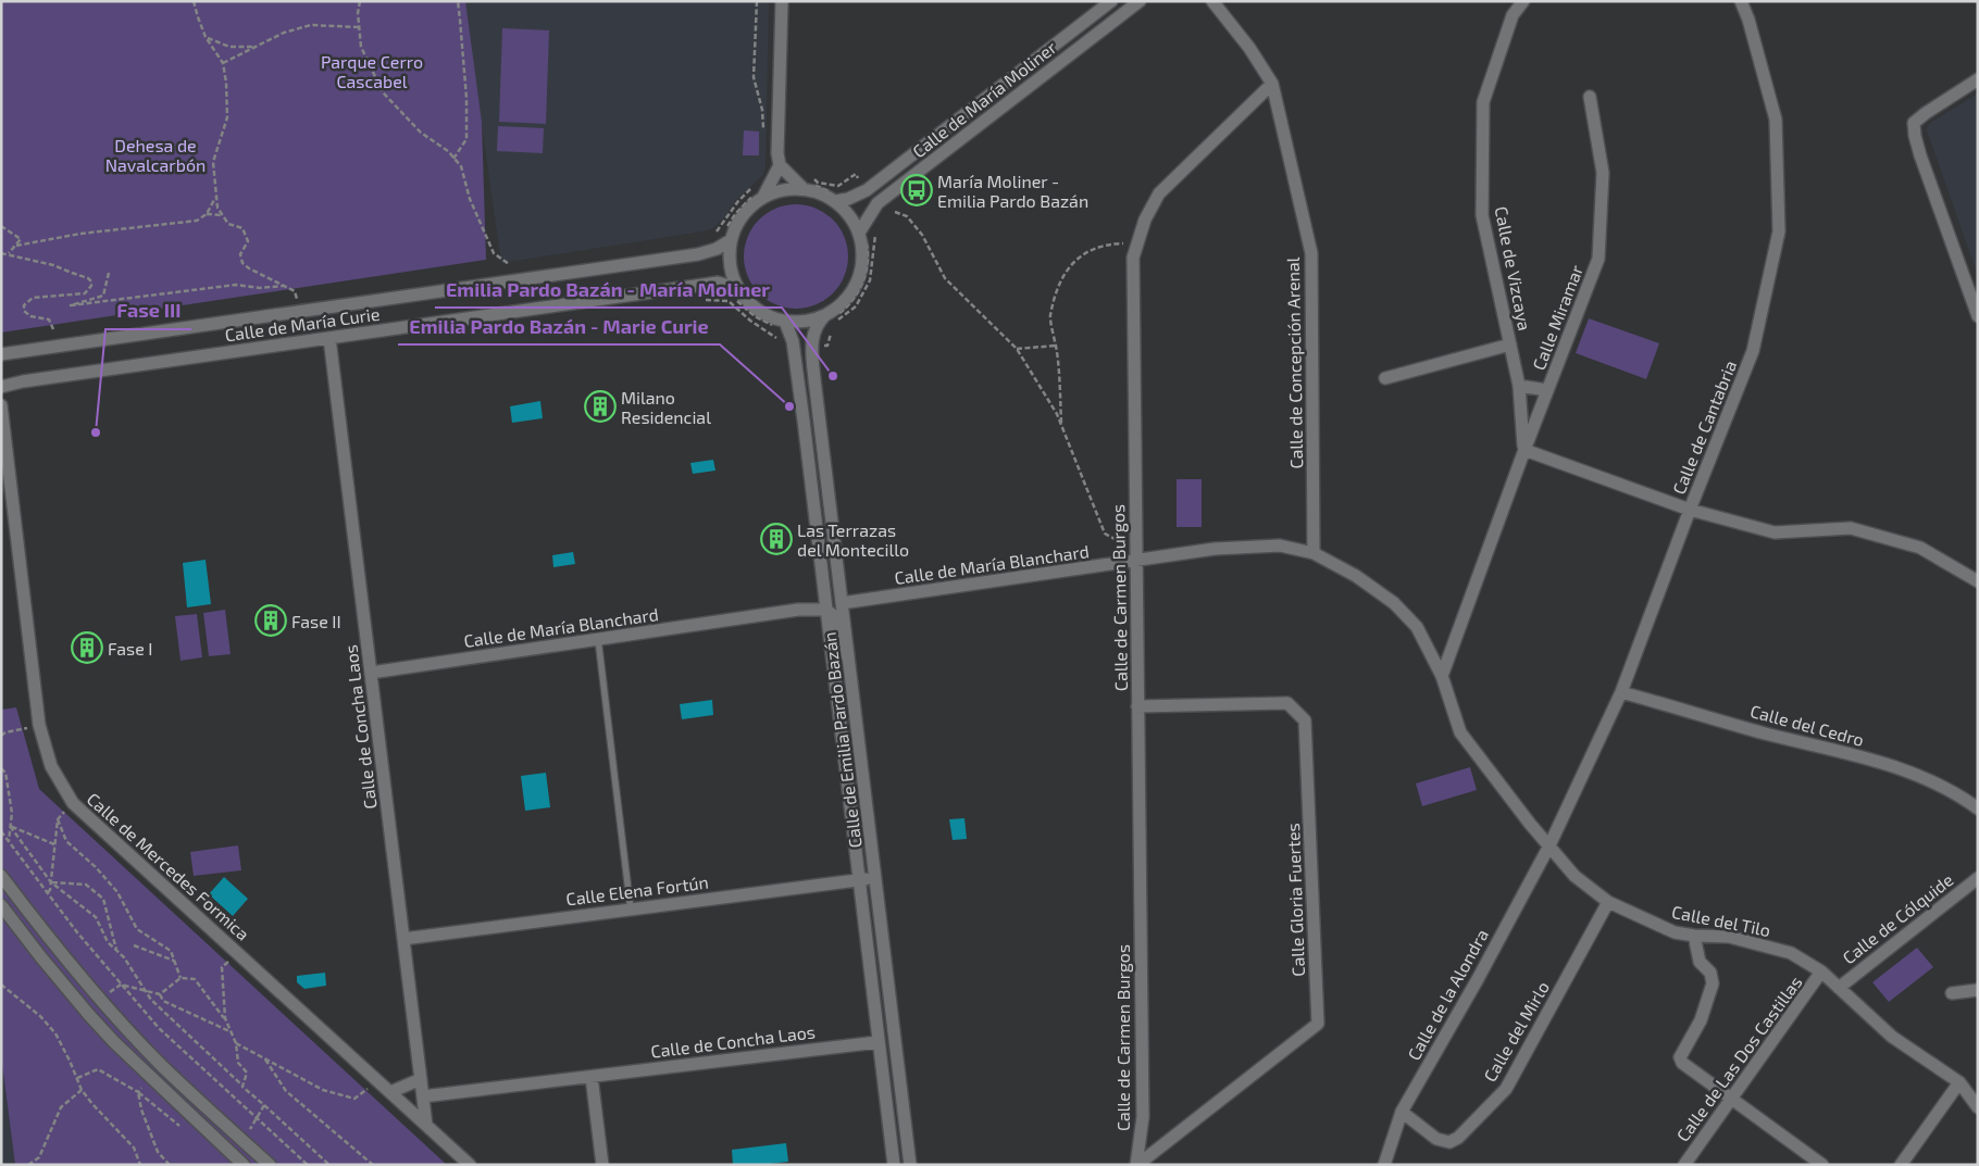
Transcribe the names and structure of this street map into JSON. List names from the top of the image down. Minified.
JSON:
{"streets":{"street":["Calle de María Moliner","Calle de Vizcaya","Calle Miramar","Calle de María Curie","Calle de Concepción Arenal","Calle de Cantabria","Calle de María Blanchard","Calle de Carmen Burgos","Calle del Cedro","Calle de Concha Laos","Calle de Emilia Pardo Bazán","Calle de Mercedes Formica","Calle Elena Fortún","Calle Gloria Fuertes","Calle de Cólquide","Calle del Tilo","Calle de la Alondra","Calle del Mirlo","Calle de Las Dos Castillas"]},"crossings":[["Calle de María Moliner","Calle de María Curie"],["Calle de María Moliner","Calle de Emilia Pardo Bazán"],["Calle de Vizcaya","Calle Miramar"],["Calle de Vizcaya","Calle de María Blanchard"],["Calle de María Curie","Calle de Concha Laos"],["Calle de María Curie","Calle de Emilia Pardo Bazán"],["Calle de Concepción Arenal","Calle de María Blanchard"],["Calle de Concepción Arenal","Calle de Carmen Burgos"],["Calle de Cantabria","Calle de María Blanchard"],["Calle de Cantabria","Calle del Cedro"],["Calle de Cantabria","Calle del Tilo"],["Calle de Cantabria","Calle de la Alondra"],["Calle de María Blanchard","Calle de Carmen Burgos"],["Calle de María Blanchard","Calle de Concha Laos"],["Calle de María Blanchard","Calle de Emilia Pardo Bazán"],["Calle de María Blanchard","Calle del Tilo"],["Calle de María Blanchard","Calle de la Alondra"],["Calle de Carmen Burgos","Calle Gloria Fuertes"],["Calle de Concha Laos","Calle de Emilia Pardo Bazán"],["Calle de Concha Laos","Calle de Mercedes Formica"],["Calle de Concha Laos","Calle Elena Fortún"],["Calle de Emilia Pardo Bazán","Calle Elena Fortún"],["Calle de Cólquide","Calle del Tilo"],["Calle del Tilo","Calle de la Alondra"],["Calle del Tilo","Calle del Mirlo"],["Calle del Tilo","Calle de Las Dos Castillas"],["Calle de la Alondra","Calle del Mirlo"]],"parks":["Parque Cerro Cascabel","Dehesa de Navalcarbón"],"places":{"bus stop":["María Moliner - Emilia Pardo Bazán"],"other":["Emilia Pardo Bazán - María Moliner","Emilia Pardo Bazán - Marie Curie","Fase III"],"building":["Milano Residencial","Las Terrazas del Montecillo","Fase II","Fase I"]}}
